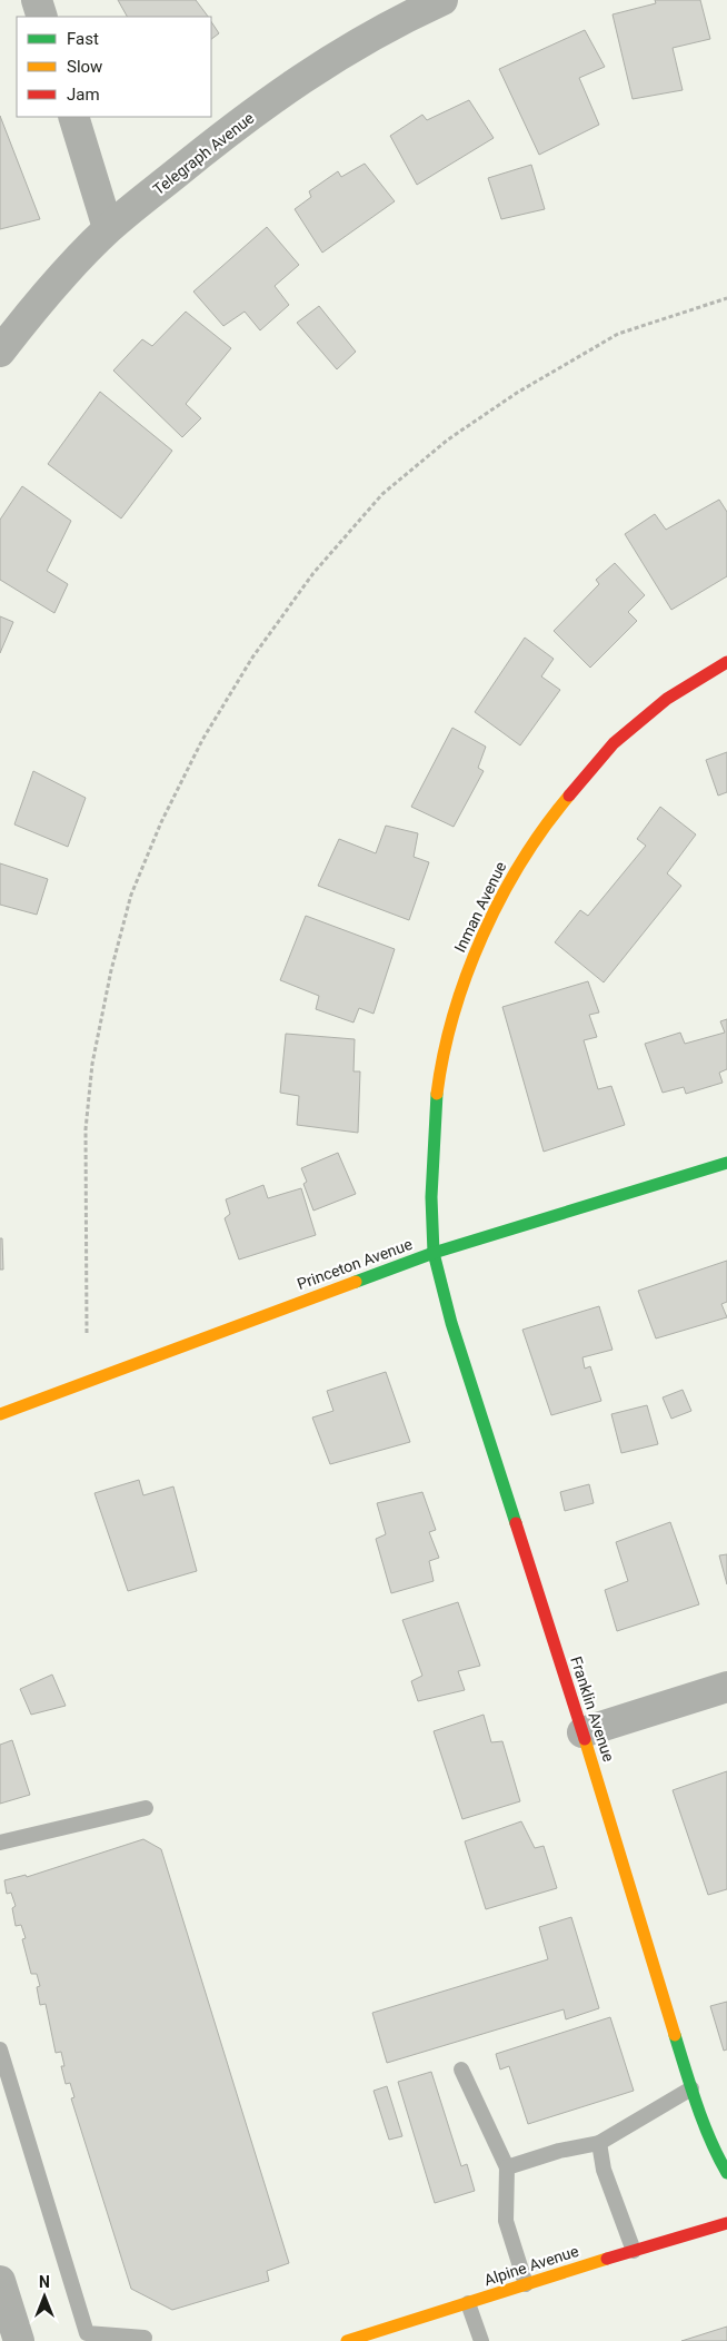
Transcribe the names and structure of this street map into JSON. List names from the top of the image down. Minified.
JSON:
{"streets":{"street":["Telegraph Avenue","Inman Avenue","Princeton Avenue","Franklin Avenue","Alpine Avenue"]},"crossings":[["Inman Avenue","Princeton Avenue"],["Inman Avenue","Franklin Avenue"],["Princeton Avenue","Franklin Avenue"]],"legend":["Fast","Slow","Jam"],"north":"top"}
